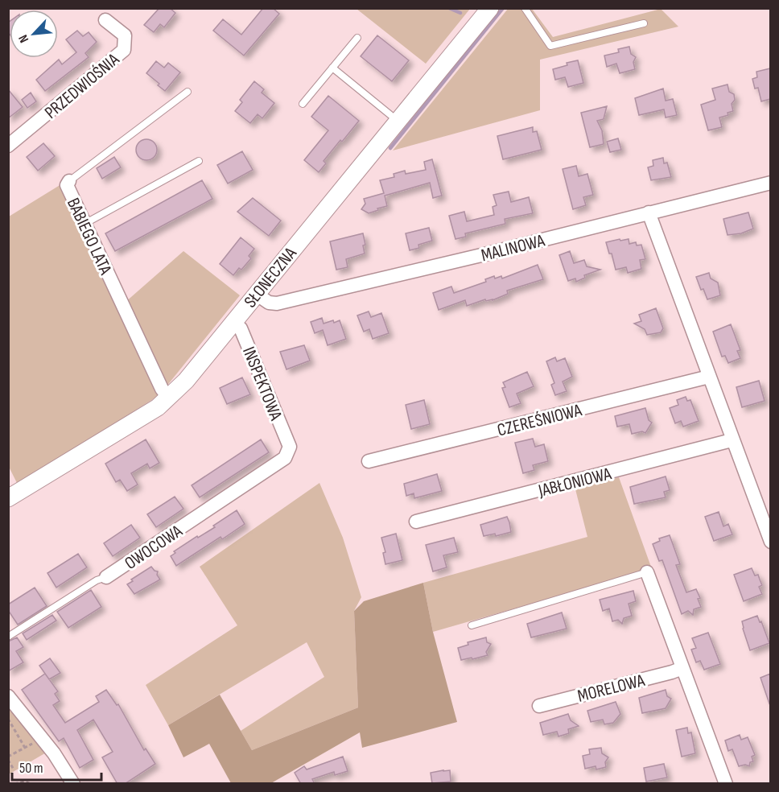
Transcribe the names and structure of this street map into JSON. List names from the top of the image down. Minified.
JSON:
{"streets":{"street":["PRZEDWIOŚNIA","BABIEGO LATA","MALINOWA","SŁONECZNA","INSPEKTOWA","CZEREŚNIOWA","JABŁONIOWA","OWOCOWA","MORELOWA"]},"crossings":[["BABIEGO LATA","SŁONECZNA"],["MALINOWA","SŁONECZNA"],["SŁONECZNA","INSPEKTOWA"],["INSPEKTOWA","OWOCOWA"]],"scale_bar":"50 m","north":"bottom left"}
